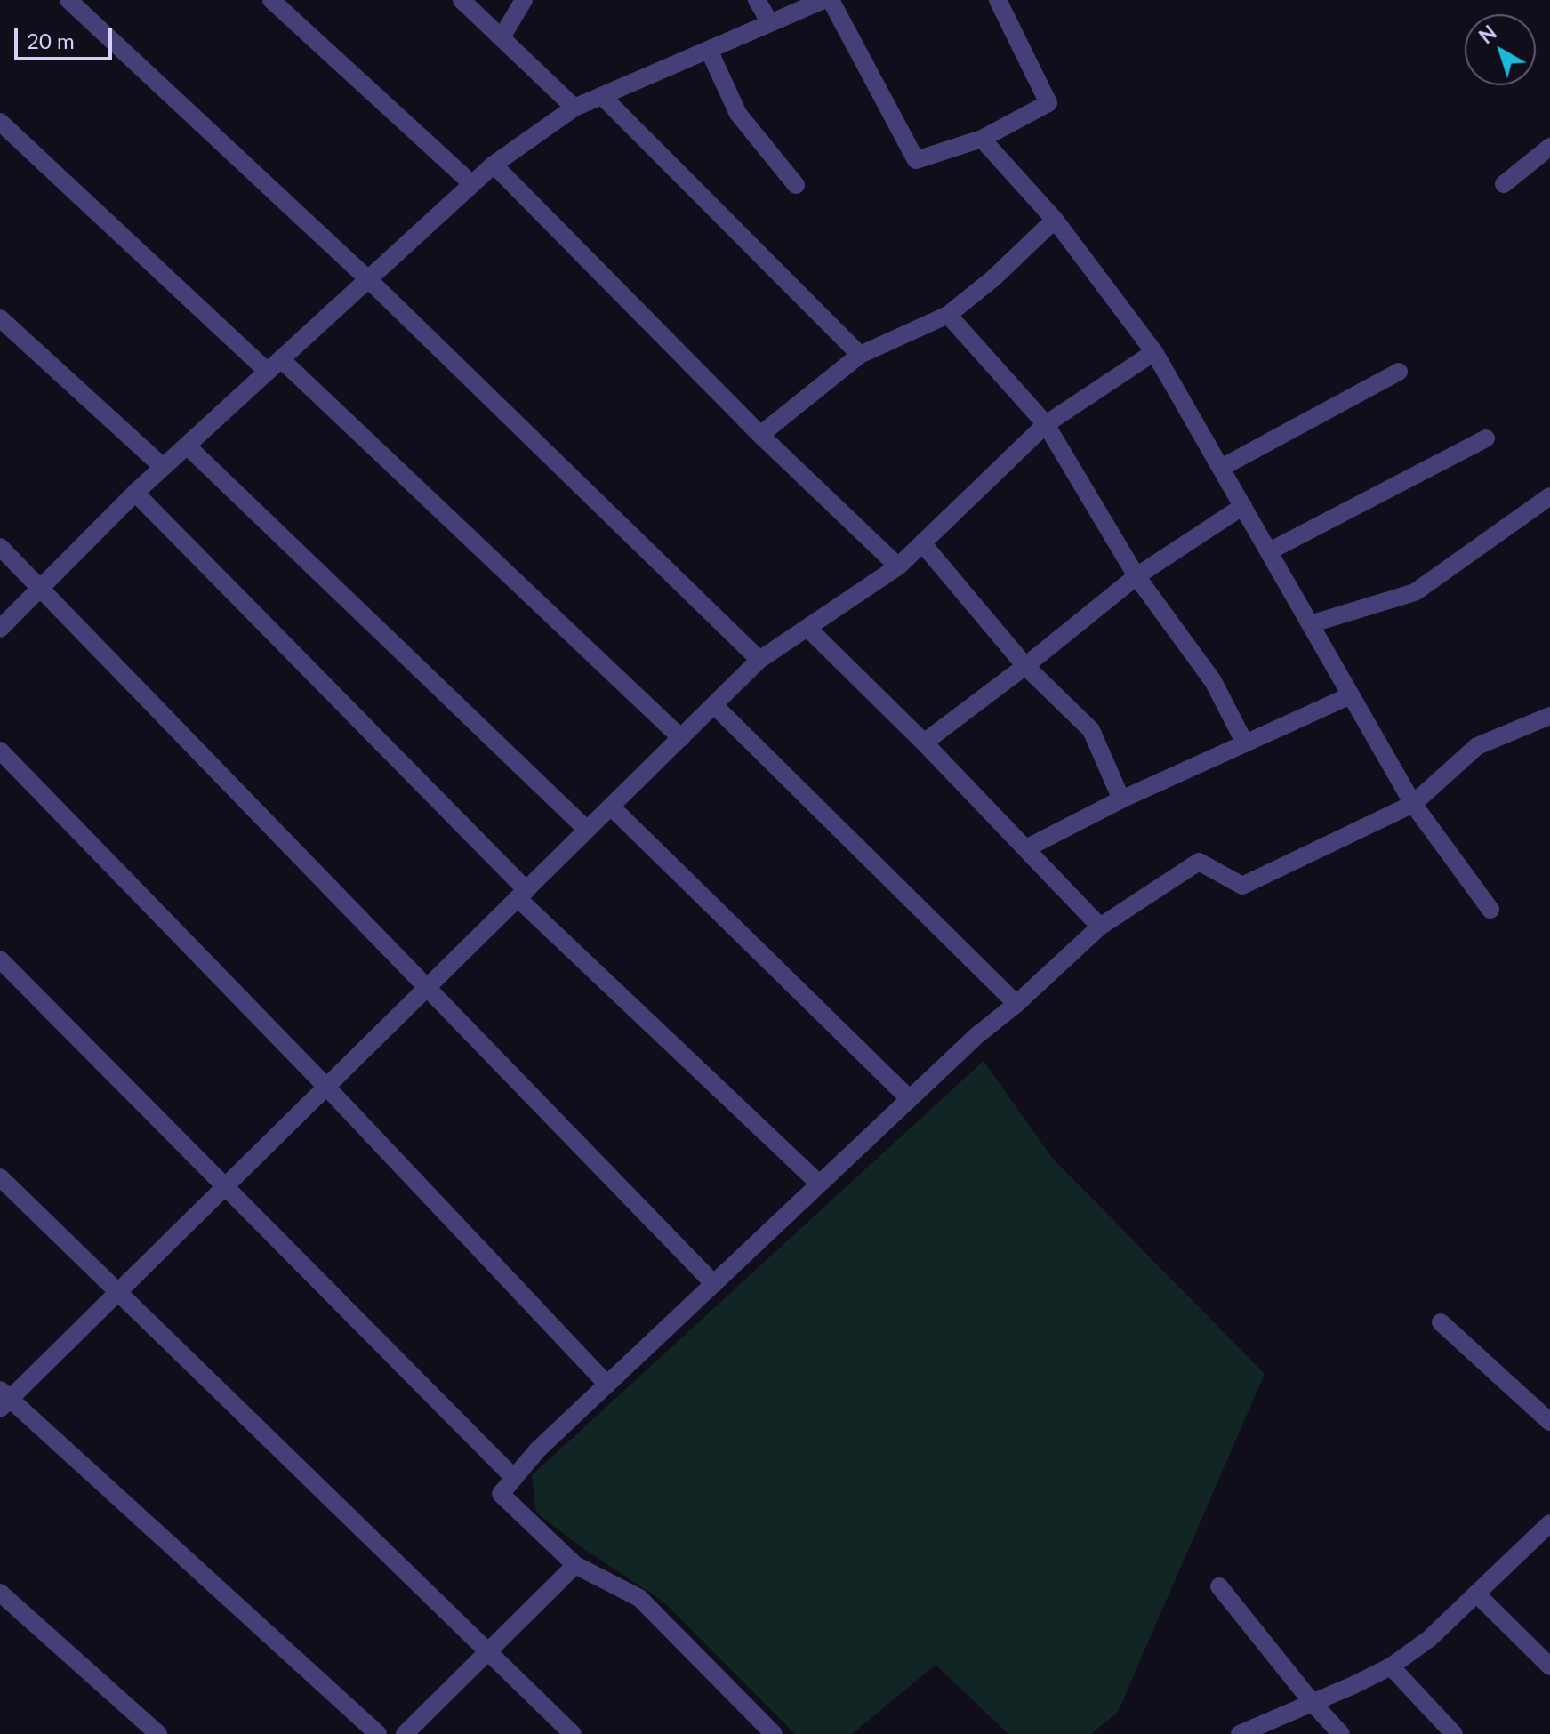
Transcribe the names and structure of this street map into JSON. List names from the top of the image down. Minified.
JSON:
{"scale_bar":"20 m","north":"top left"}
